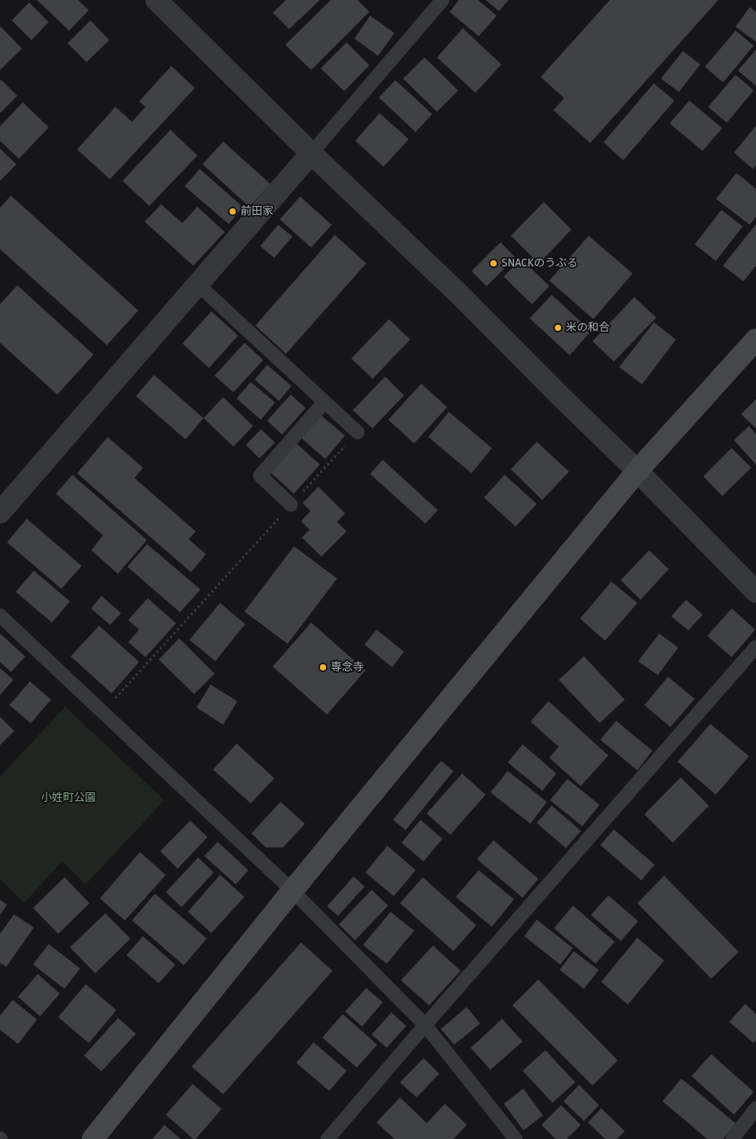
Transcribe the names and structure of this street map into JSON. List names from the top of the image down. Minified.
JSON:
{"parks":["小姓町公園"],"places":["前田家","SNACKのうぶる","米の和合","専念寺"]}
